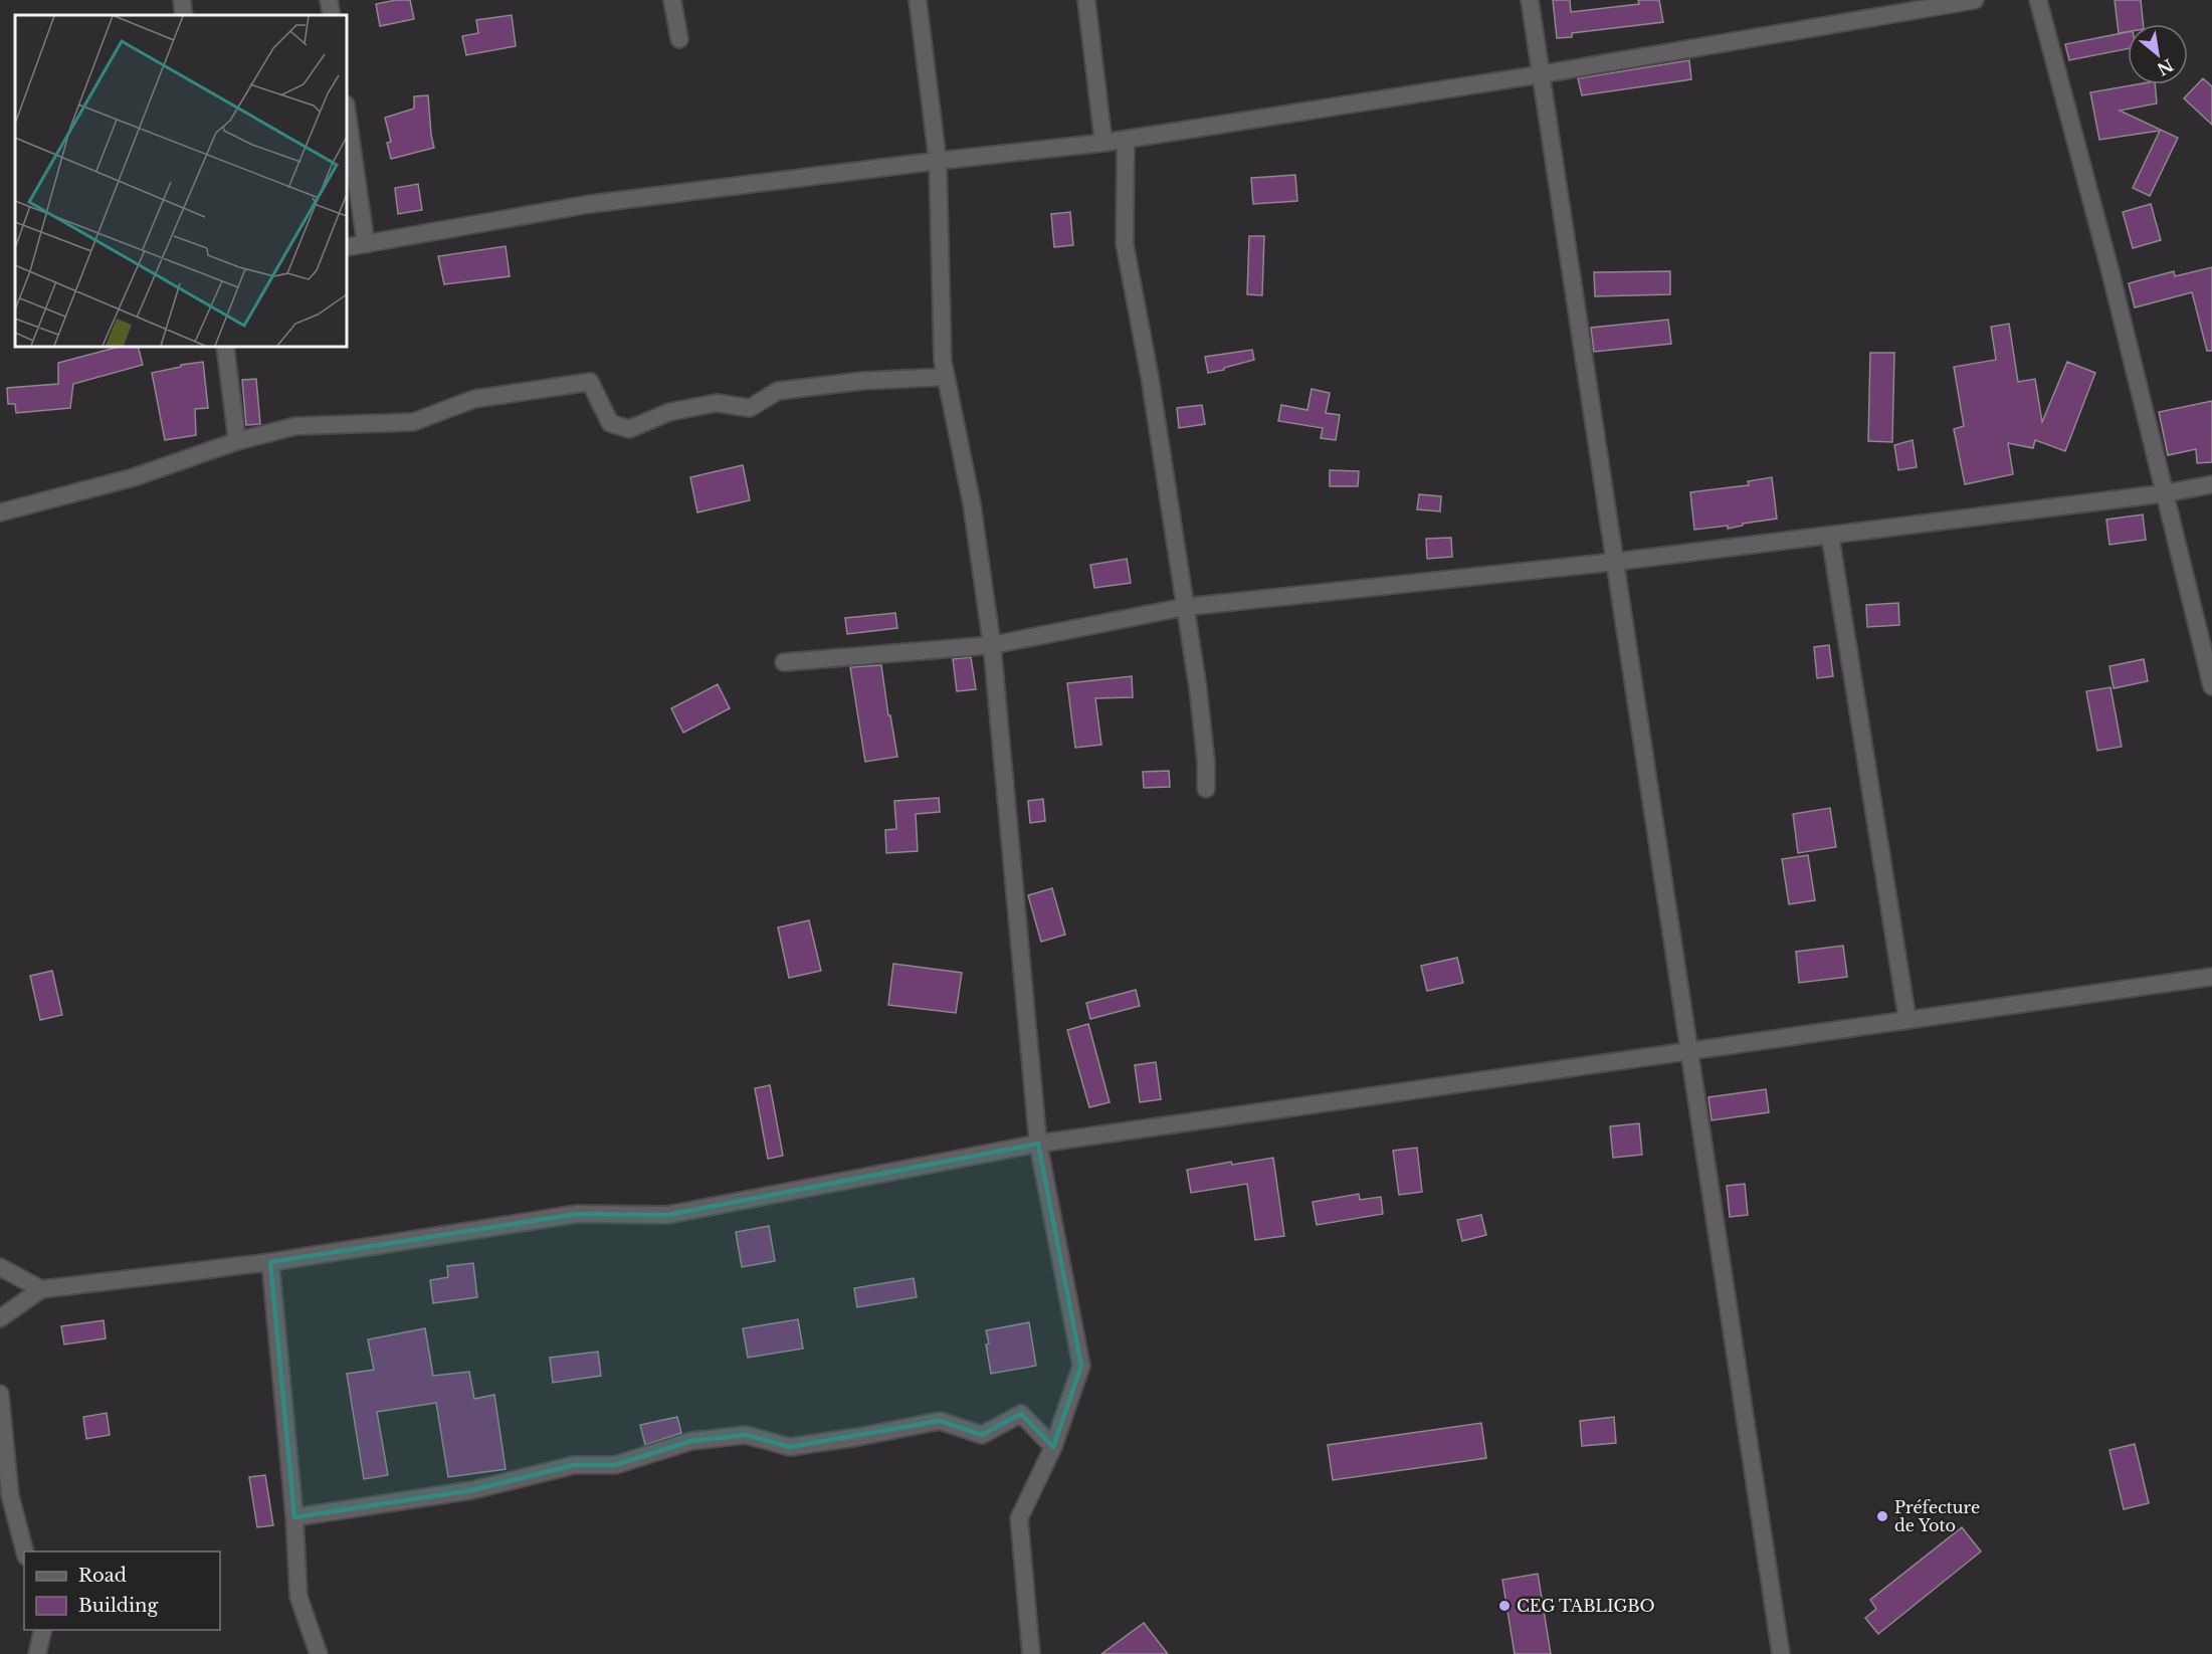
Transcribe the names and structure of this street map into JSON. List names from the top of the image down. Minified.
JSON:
{"places":["Préfecture de Yoto","CEG TABLIGBO"],"legend":["Road","Building"],"north":"bottom right"}
